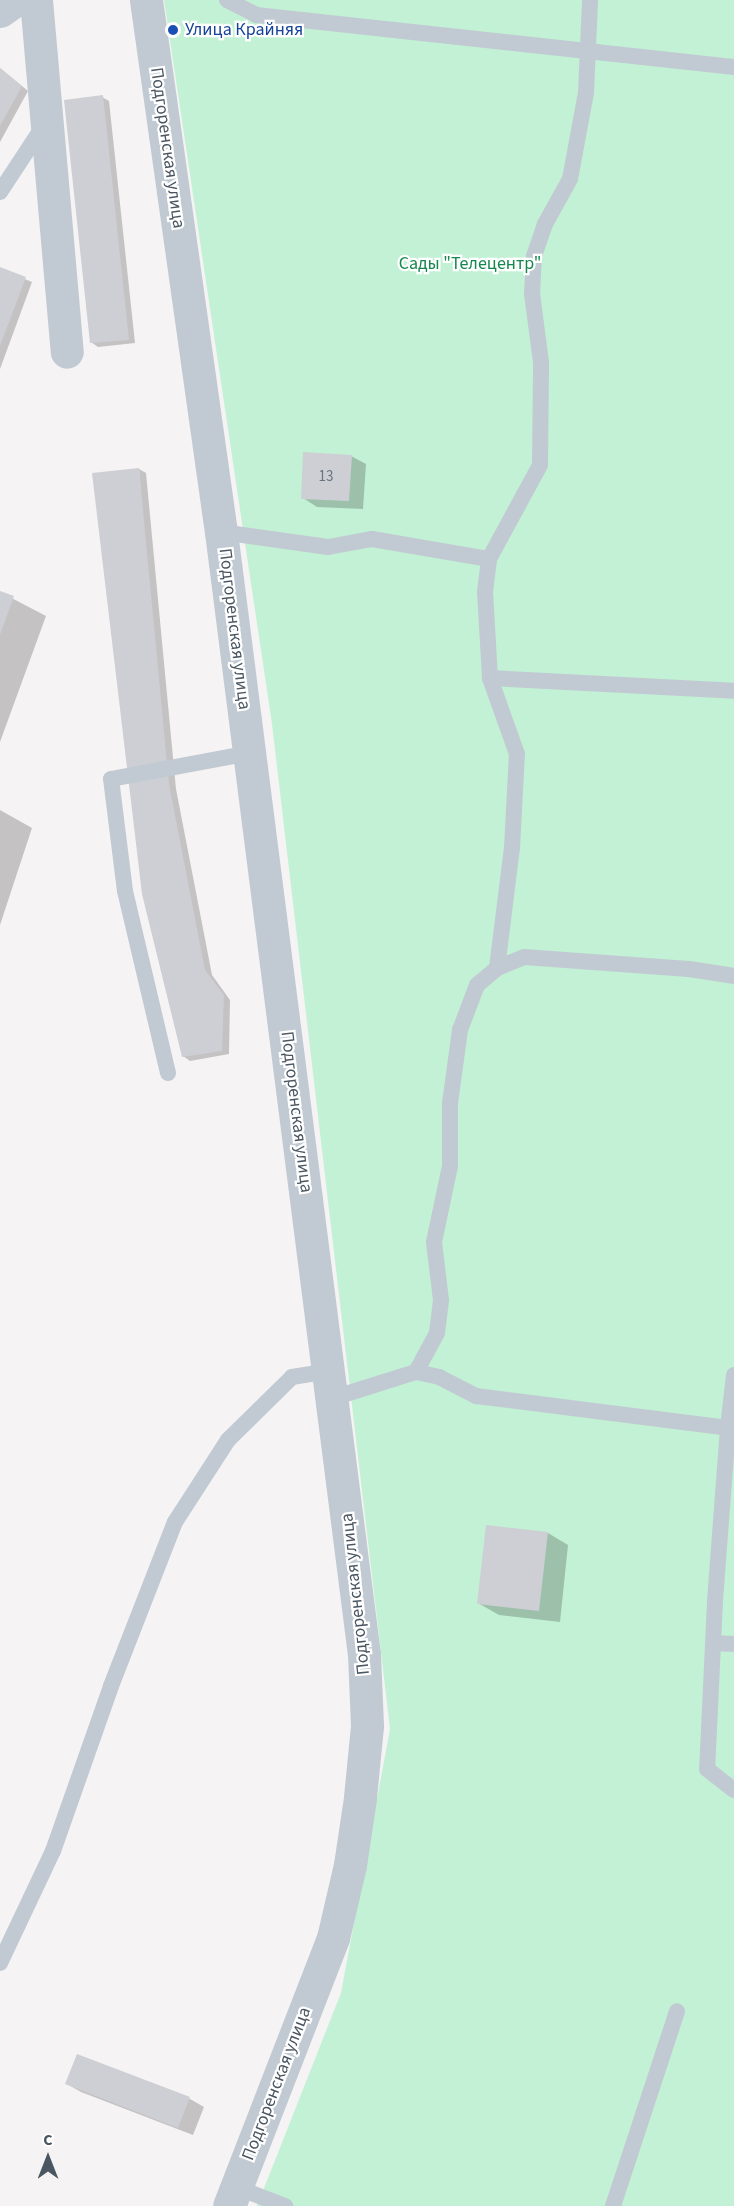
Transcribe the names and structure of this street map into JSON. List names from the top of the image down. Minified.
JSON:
{"streets":{"street":["Подгоренская улица"]},"parks":["Сады \"Телецентр\""],"places":["Улица Крайняя"],"house_numbers":["13"],"north":"top"}
